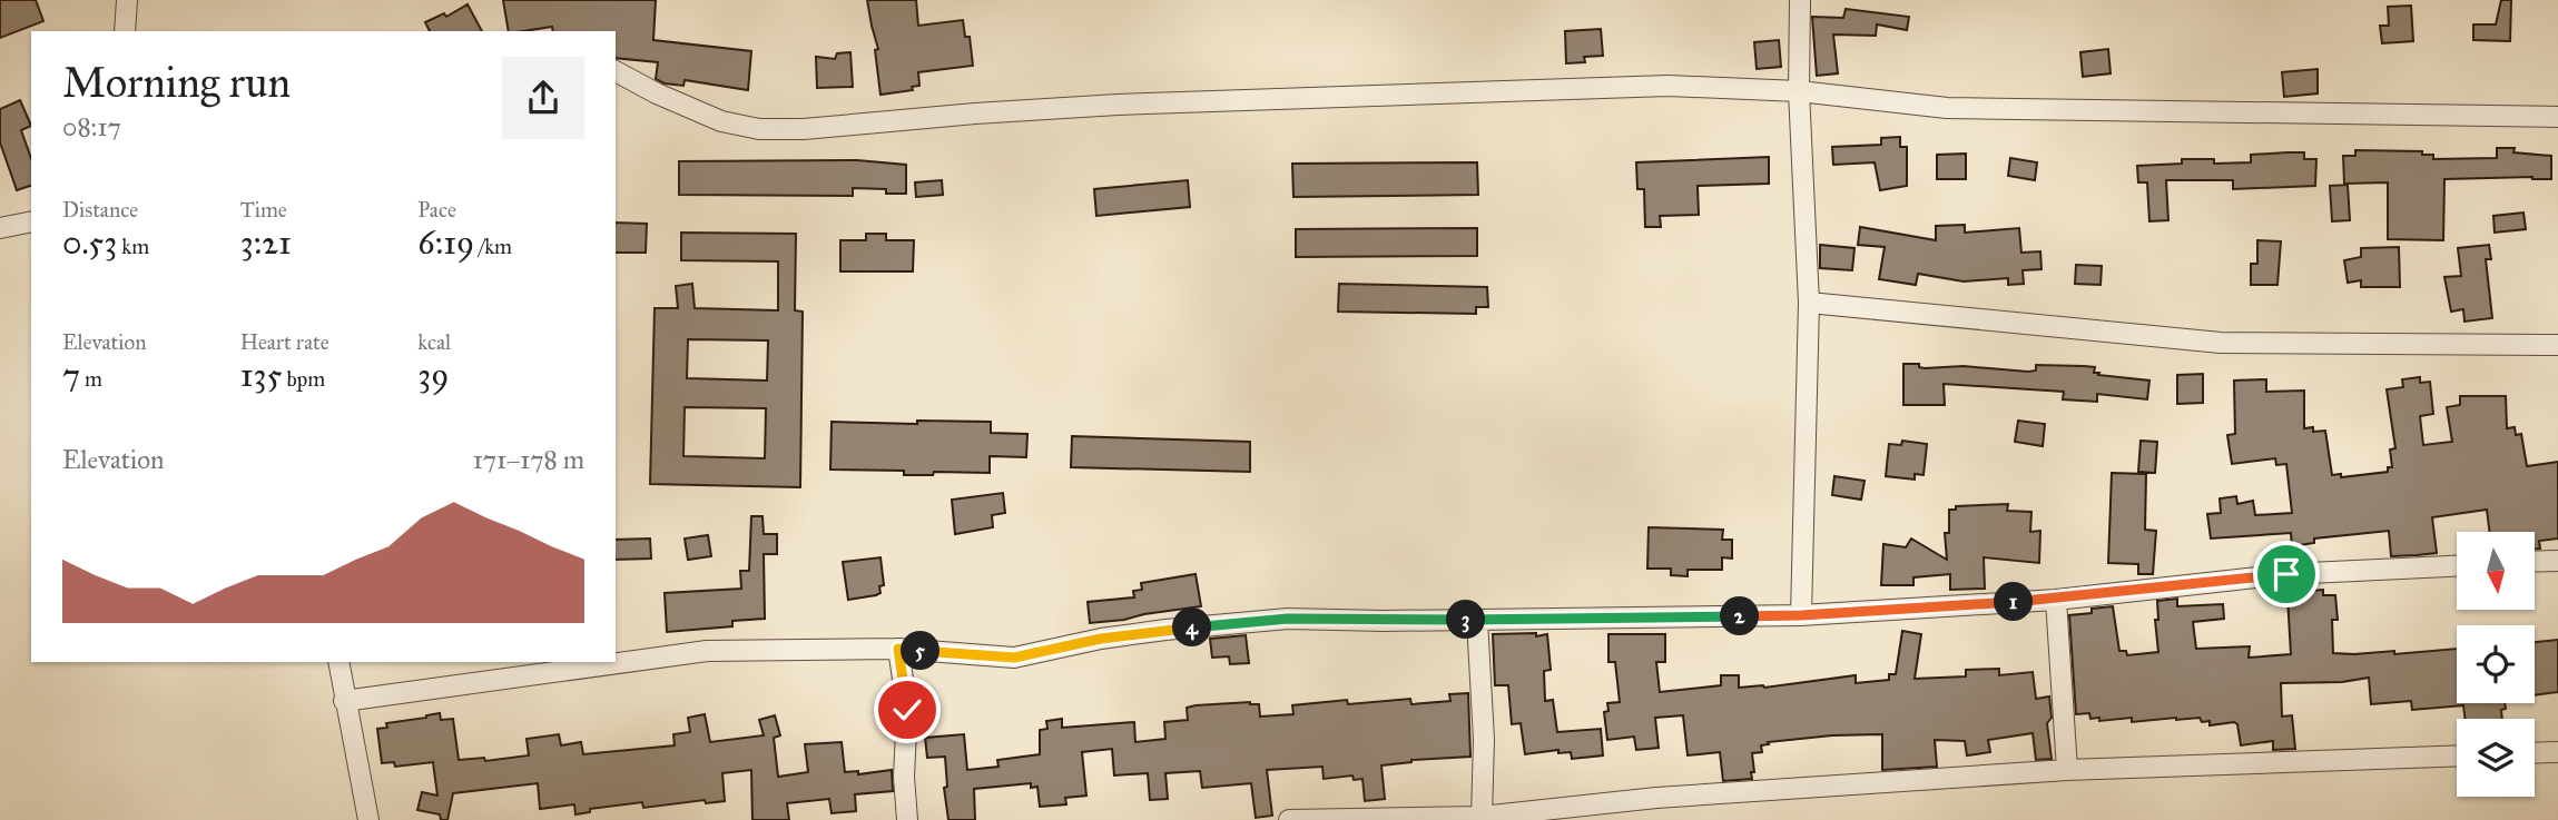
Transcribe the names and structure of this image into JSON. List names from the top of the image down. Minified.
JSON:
{"north":"bottom","page":{"heading":["Morning run","08:17"],"stats":[["Distance","0.53 km"],["Time","3:21"],["Pace","6:19 /km"],["Elevation","7 m"],["Heart rate","135 bpm"],["kcal","39"]],"chart":["Elevation","171–178 m"],"pins":["1","2","3","4","5"]}}
